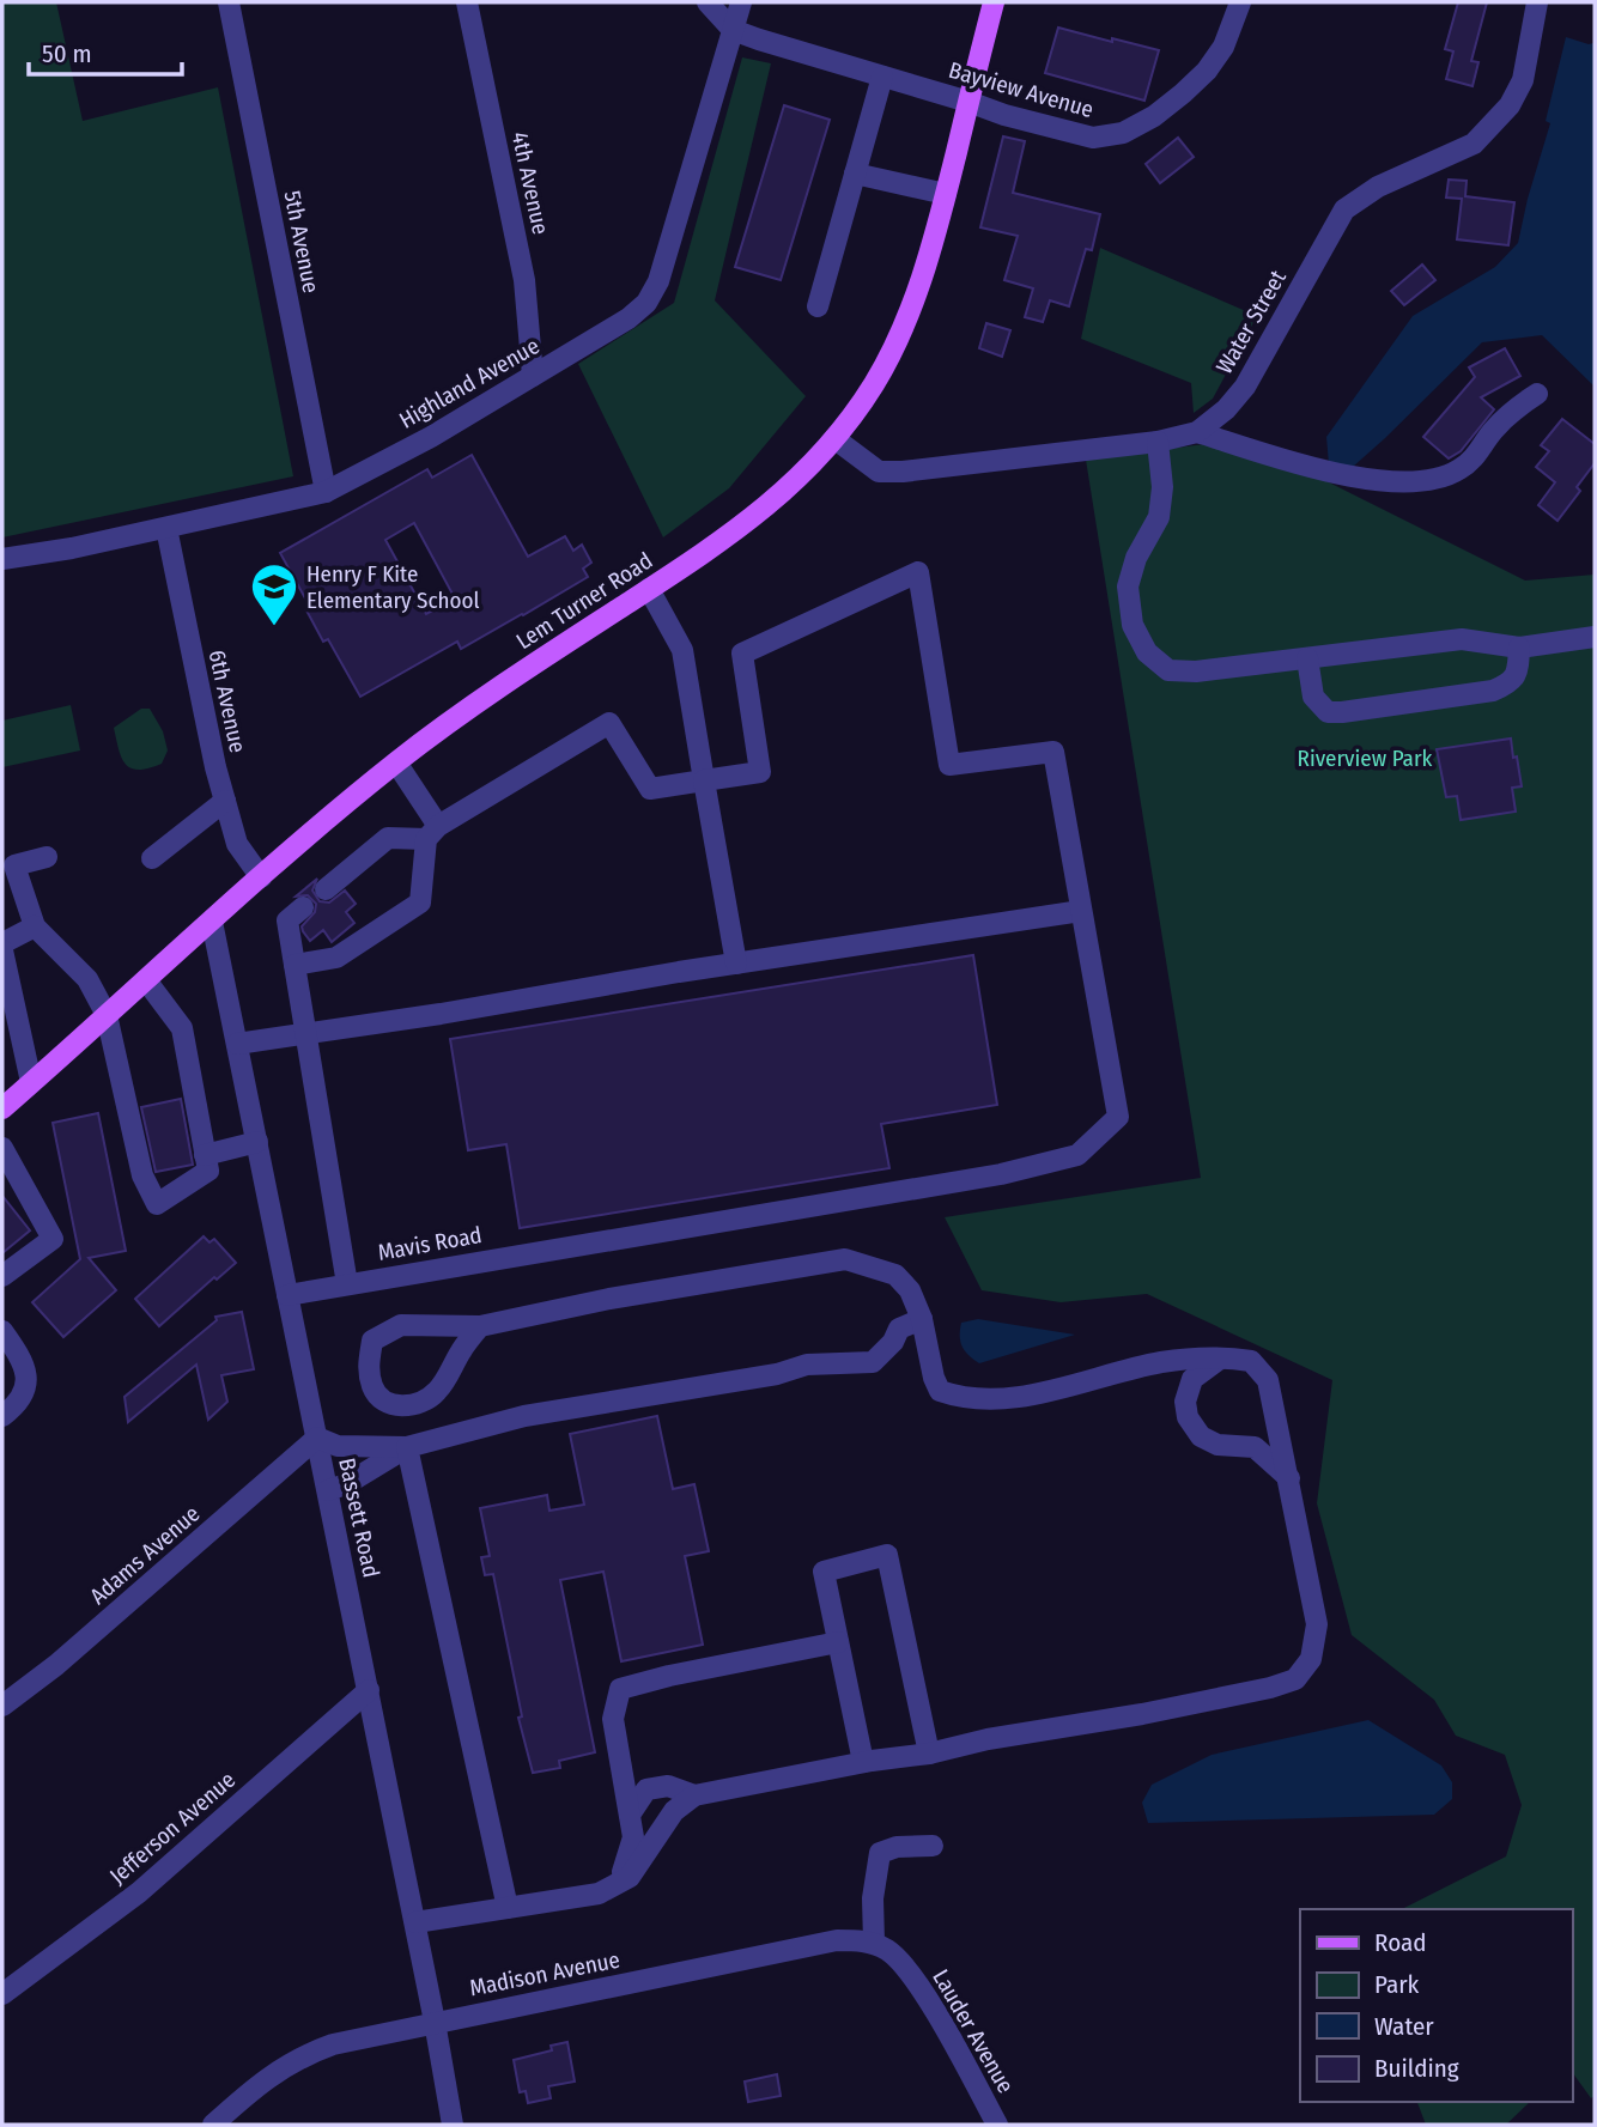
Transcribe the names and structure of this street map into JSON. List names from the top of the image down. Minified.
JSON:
{"streets":{"main road":["Lem Turner Road"],"street":["Bayview Avenue","4th Avenue","5th Avenue","Water Street","Highland Avenue","6th Avenue","Mavis Road","Bassett Road","Adams Avenue","Jefferson Avenue","Madison Avenue","Lauder Avenue"]},"crossings":[["Bayview Avenue","Highland Avenue"],["Bayview Avenue","Lem Turner Road"],["4th Avenue","Highland Avenue"],["5th Avenue","Highland Avenue"],["Water Street","Lem Turner Road"],["Highland Avenue","6th Avenue"],["Lem Turner Road","6th Avenue"],["Lem Turner Road","Bassett Road"],["Mavis Road","Bassett Road"],["Bassett Road","Adams Avenue"],["Bassett Road","Jefferson Avenue"],["Bassett Road","Madison Avenue"],["Madison Avenue","Lauder Avenue"]],"parks":["Riverview Park"],"places":{"school or university":["Henry F Kite Elementary School"]},"legend":["Road","Park","Water","Building"],"scale_bar":"50 m"}
